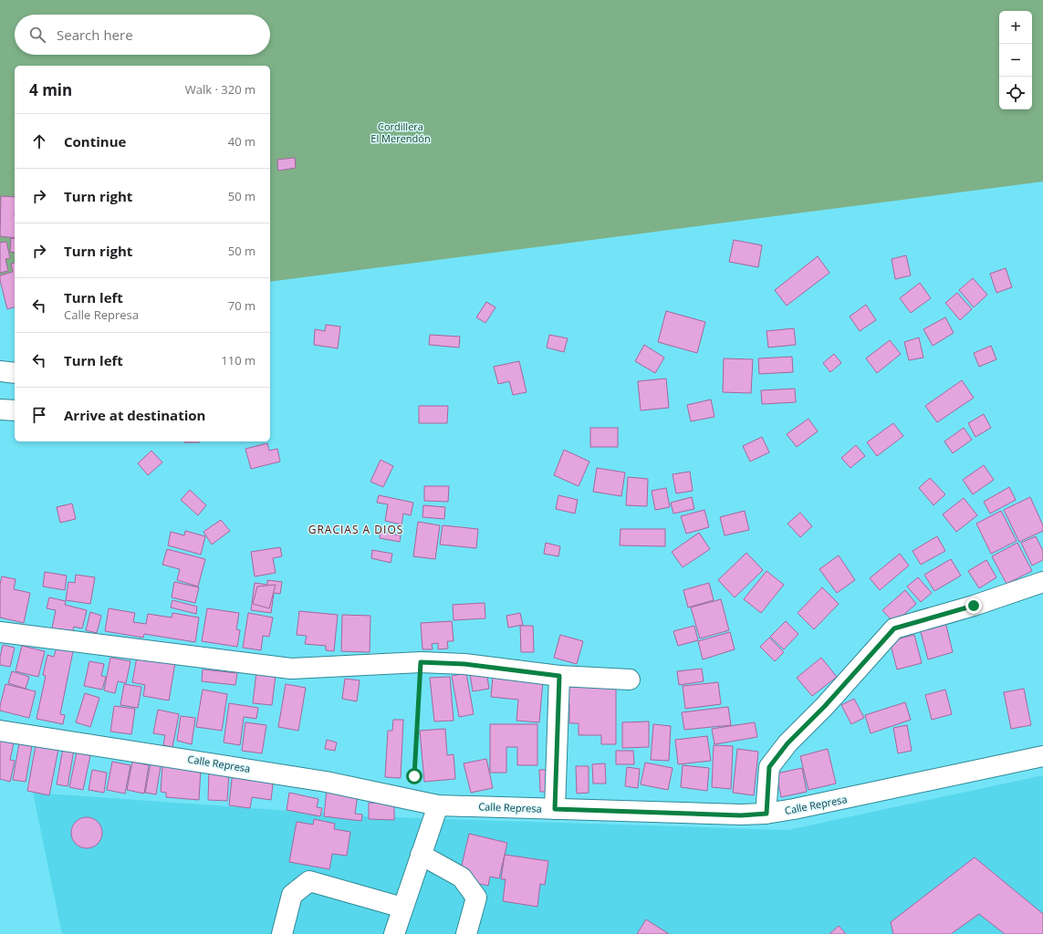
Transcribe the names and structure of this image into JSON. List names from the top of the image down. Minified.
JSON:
{"streets":{"street":["Calle Represa"]},"districts":["GRACIAS A DIOS"],"parks":["Cordillera El Merendón"],"page":{"map_buttons":["+","−"],"search":"Search here","heading":["4 min","Walk · 320 m"],"list":[["Continue","40 m"],["Turn right","50 m"],["Turn right","50 m"],["Turn left","Calle Represa","70 m"],["Turn left","110 m"],"Arrive at destination"]}}
